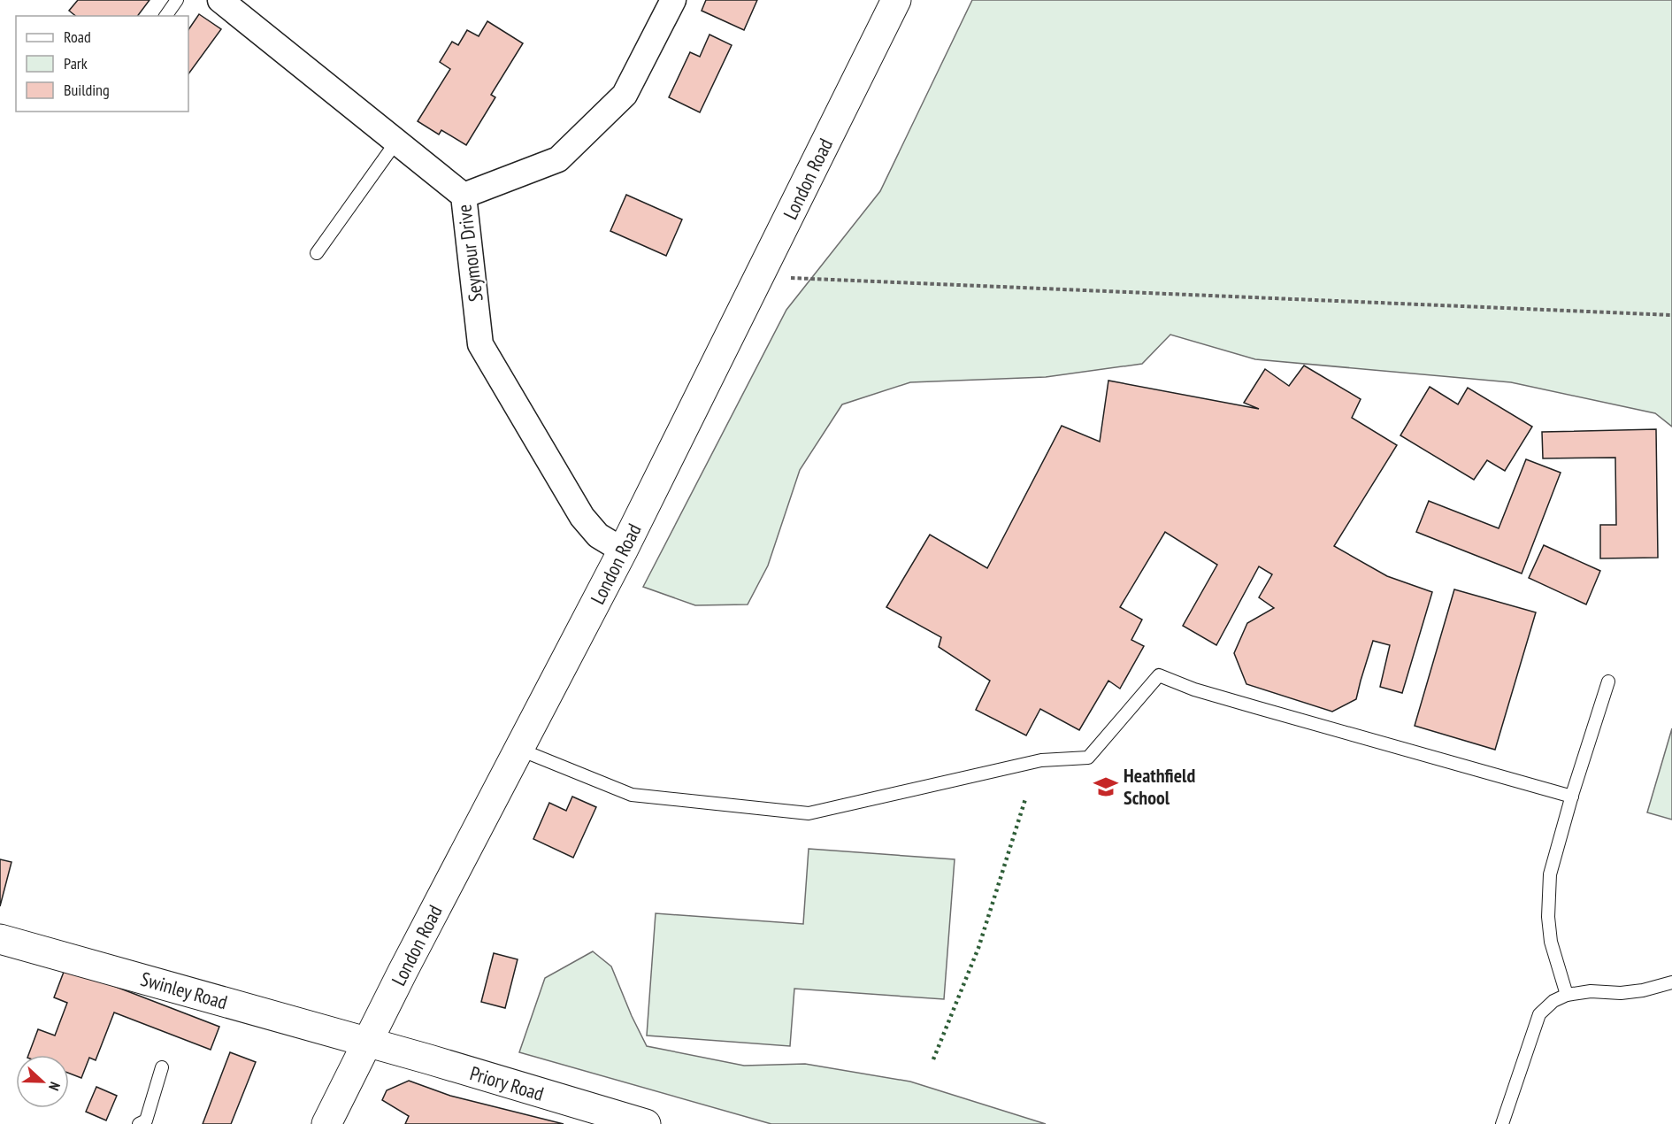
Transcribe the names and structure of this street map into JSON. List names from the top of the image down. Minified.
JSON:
{"streets":{"main road":["London Road","Swinley Road","Priory Road"],"street":["Seymour Drive"]},"crossings":[["London Road","Seymour Drive"],["London Road","Swinley Road"],["London Road","Priory Road"],["Swinley Road","Priory Road"]],"places":{"school or university":["Heathfield School"]},"legend":["Road","Park","Building"],"north":"right"}
